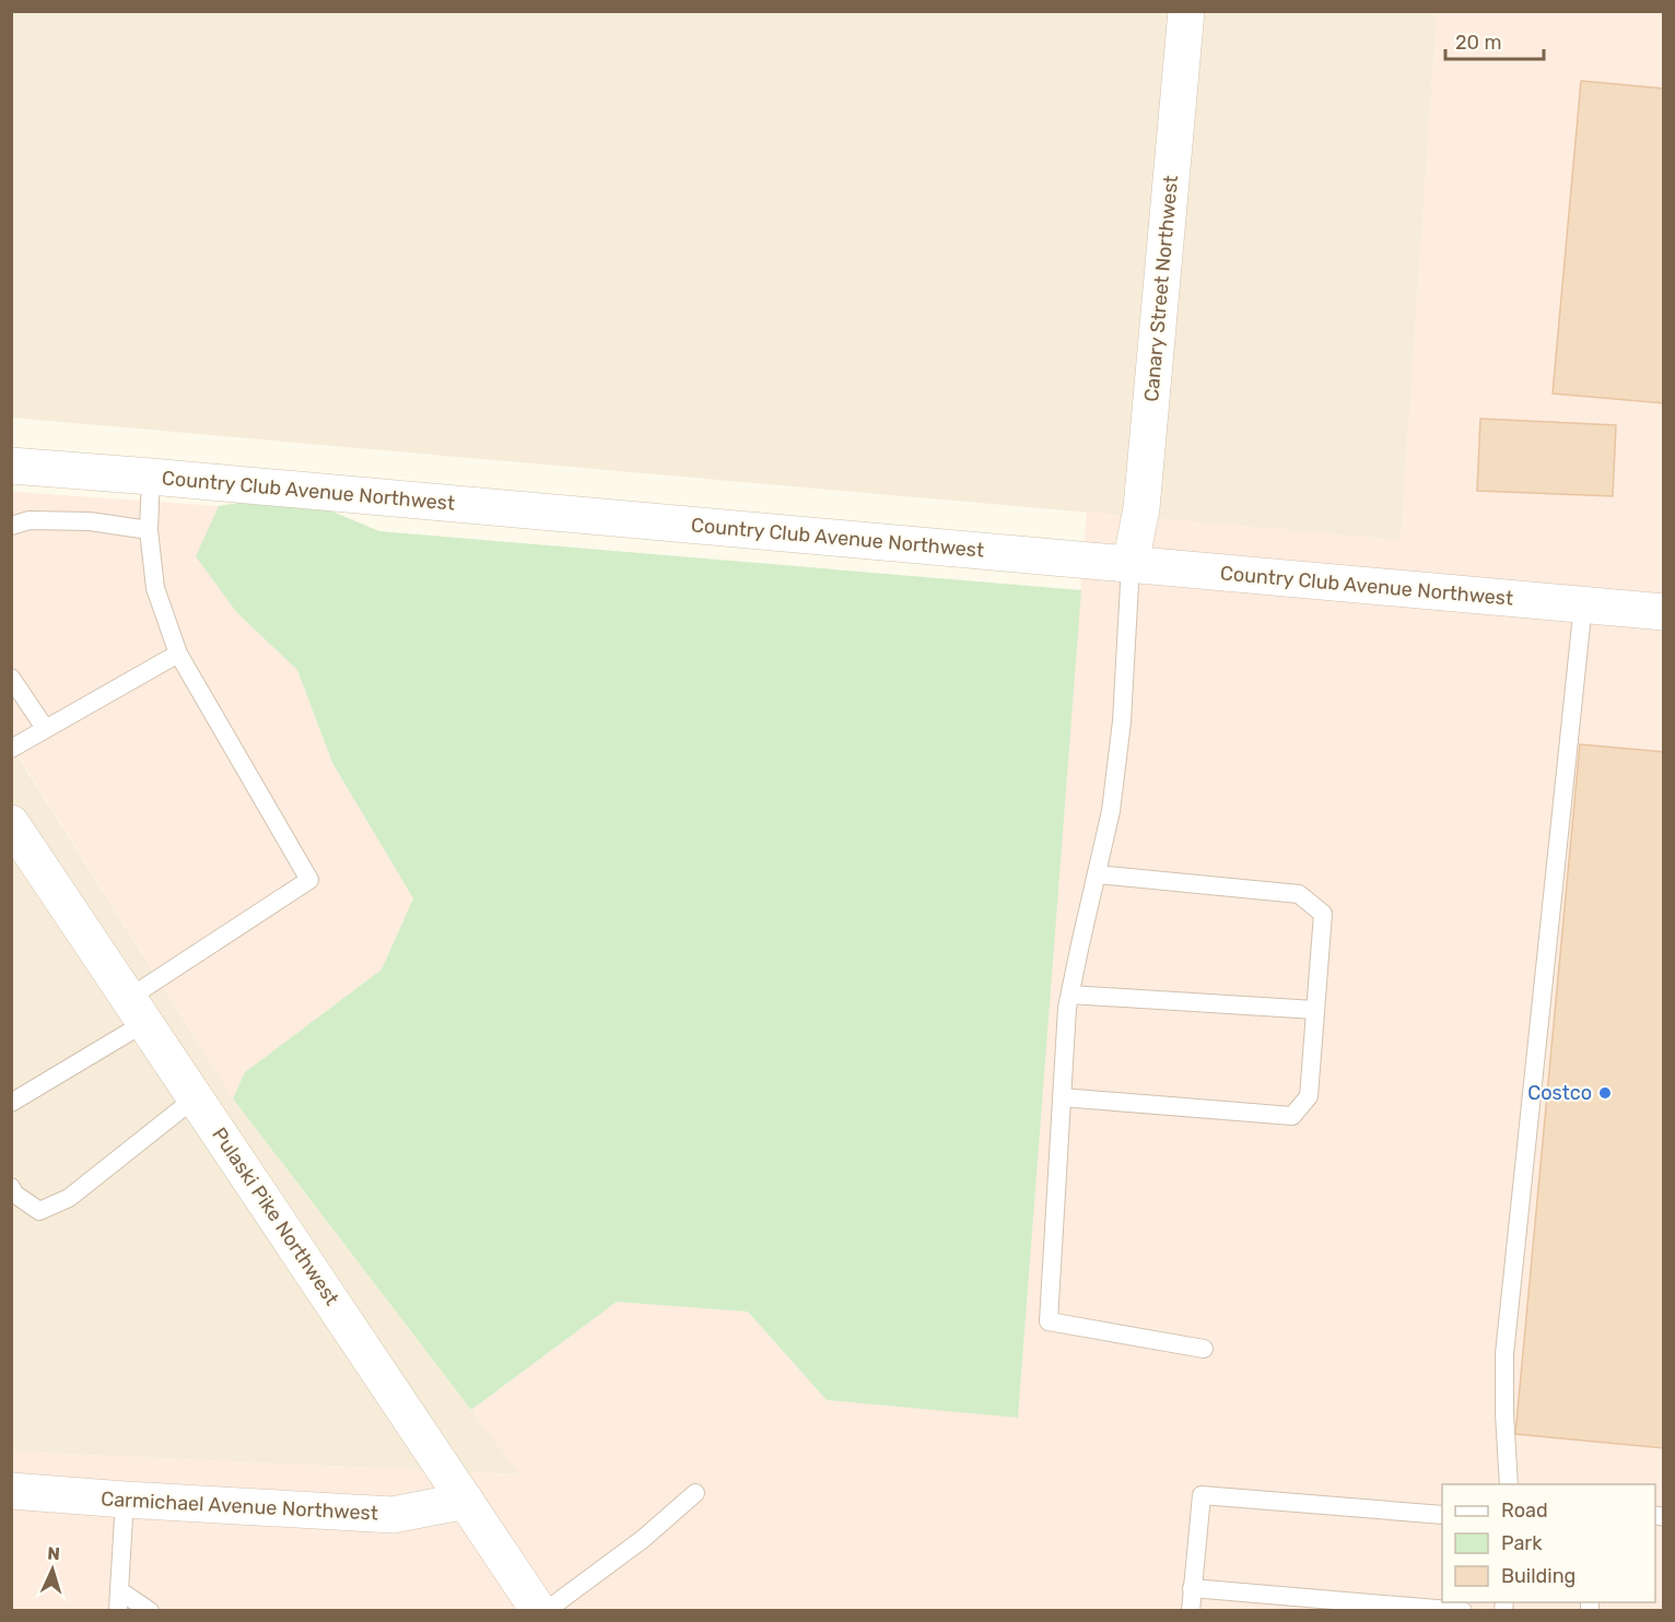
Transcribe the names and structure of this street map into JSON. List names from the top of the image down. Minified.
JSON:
{"streets":{"street":["Canary Street Northwest","Country Club Avenue Northwest","Pulaski Pike Northwest","Carmichael Avenue Northwest"]},"crossings":[["Canary Street Northwest","Country Club Avenue Northwest"],["Pulaski Pike Northwest","Carmichael Avenue Northwest"]],"places":["Costco"],"legend":["Road","Park","Building"],"scale_bar":"20 m","north":"top"}
